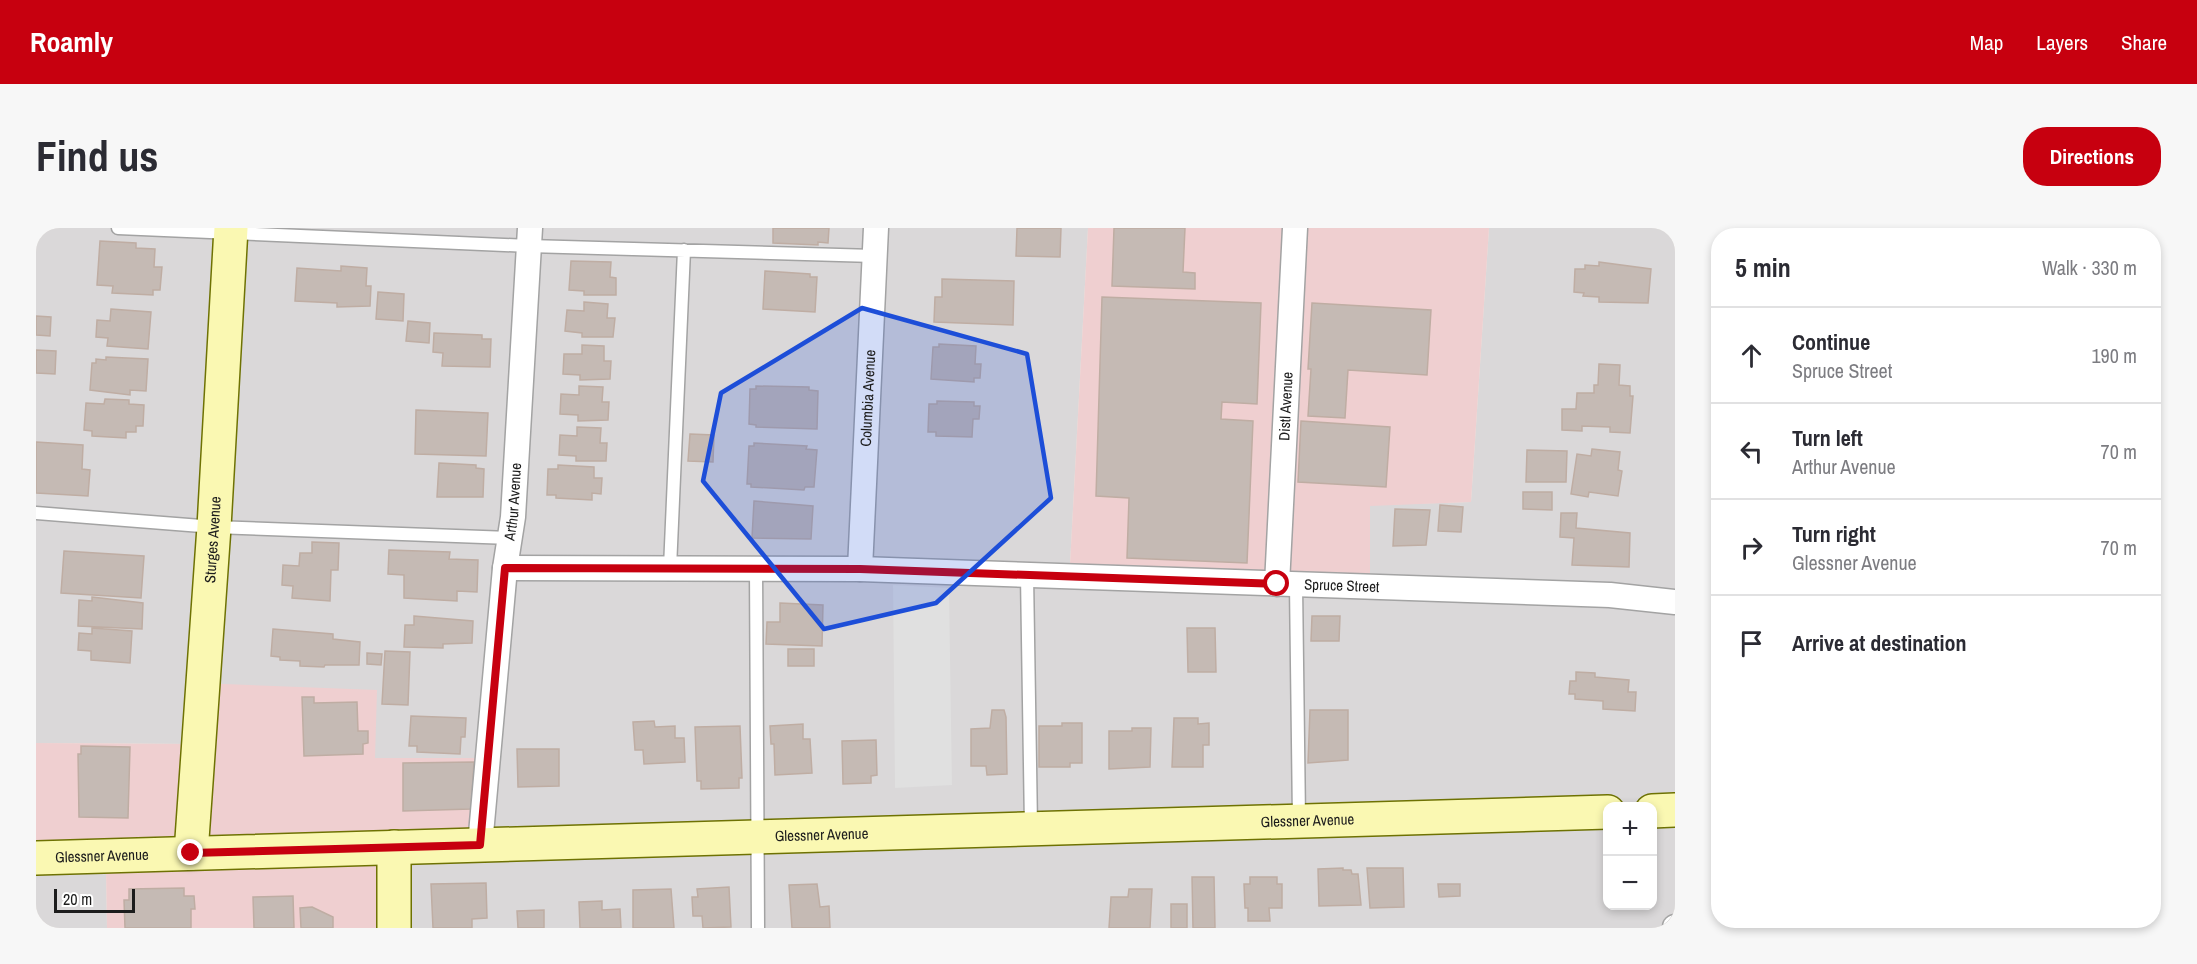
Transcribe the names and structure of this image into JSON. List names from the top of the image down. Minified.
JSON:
{"streets":{"street":["Columbia Avenue","Distl Avenue","Arthur Avenue","Sturges Avenue","Spruce Street","Glessner Avenue"]},"crossings":[["Columbia Avenue","Spruce Street"],["Distl Avenue","Spruce Street"],["Arthur Avenue","Spruce Street"],["Arthur Avenue","Glessner Avenue"],["Sturges Avenue","Glessner Avenue"]],"scale_bar":"20 m","page":{"header":"Roamly","nav":["Map","Layers","Share"],"buttons":"Directions","title":"Find us","heading":["5 min","Walk · 330 m"],"list":[["Continue","Spruce Street","190 m"],["Turn left","Arthur Avenue","70 m"],["Turn right","Glessner Avenue","70 m"],"Arrive at destination"],"map_buttons":["+","−"],"scale":"20 m"}}
